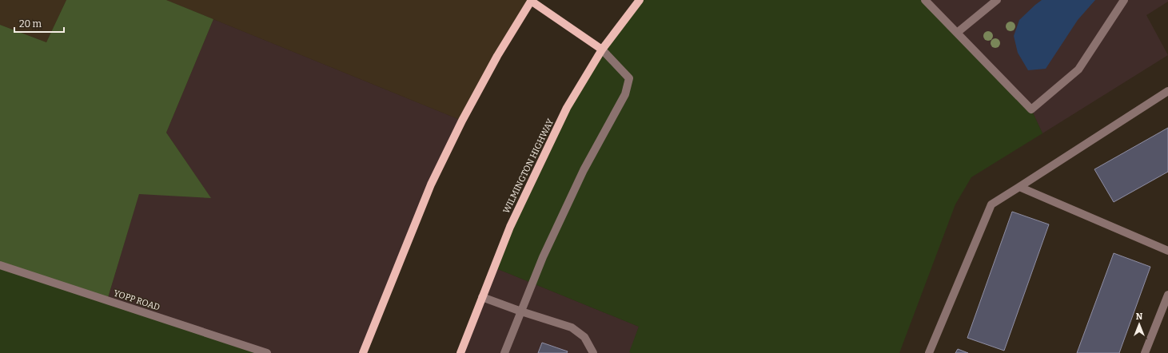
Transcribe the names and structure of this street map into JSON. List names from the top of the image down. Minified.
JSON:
{"streets":{"main road":["WILMINGTON HIGHWAY"],"street":["YOPP ROAD"]},"scale_bar":"20 m","north":"top"}
